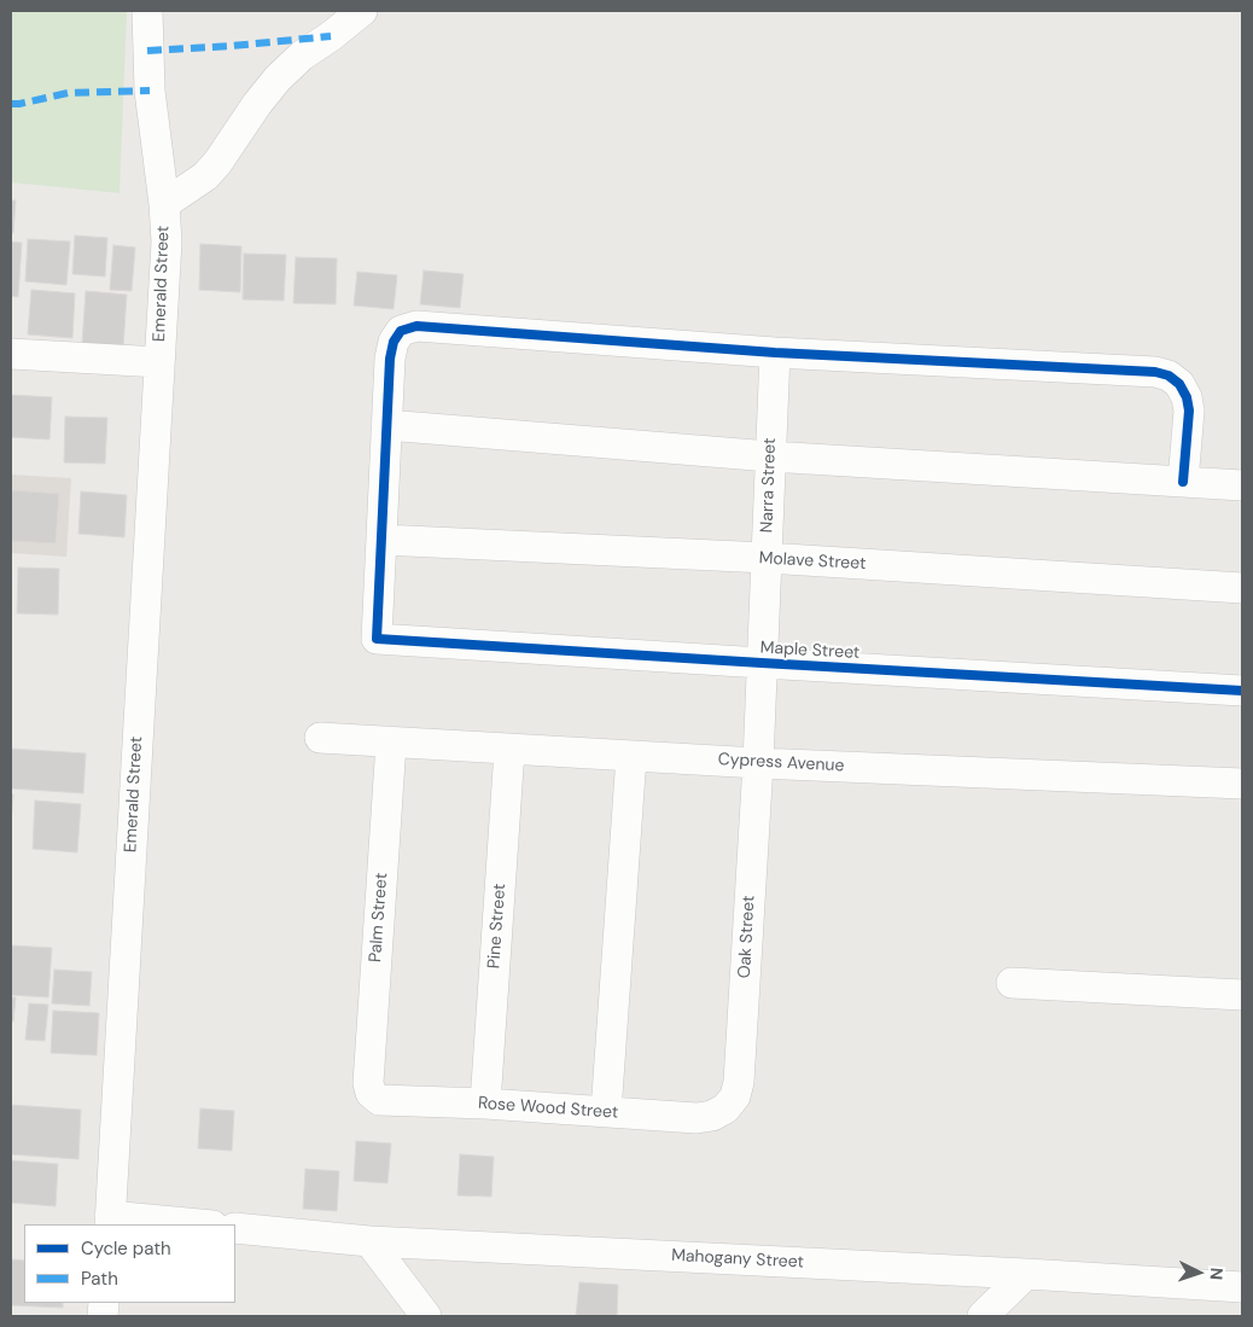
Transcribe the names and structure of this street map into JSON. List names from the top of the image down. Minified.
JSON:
{"streets":{"street":["Emerald Street","Narra Street","Molave Street","Maple Street","Cypress Avenue","Palm Street","Pine Street","Oak Street","Rose Wood Street","Mahogany Street"]},"crossings":[["Narra Street","Molave Street"],["Narra Street","Maple Street"],["Narra Street","Cypress Avenue"],["Narra Street","Oak Street"],["Molave Street","Maple Street"],["Cypress Avenue","Palm Street"],["Cypress Avenue","Pine Street"],["Cypress Avenue","Oak Street"],["Palm Street","Rose Wood Street"],["Pine Street","Rose Wood Street"],["Oak Street","Rose Wood Street"]],"legend":["Cycle path","Path"],"north":"right"}
